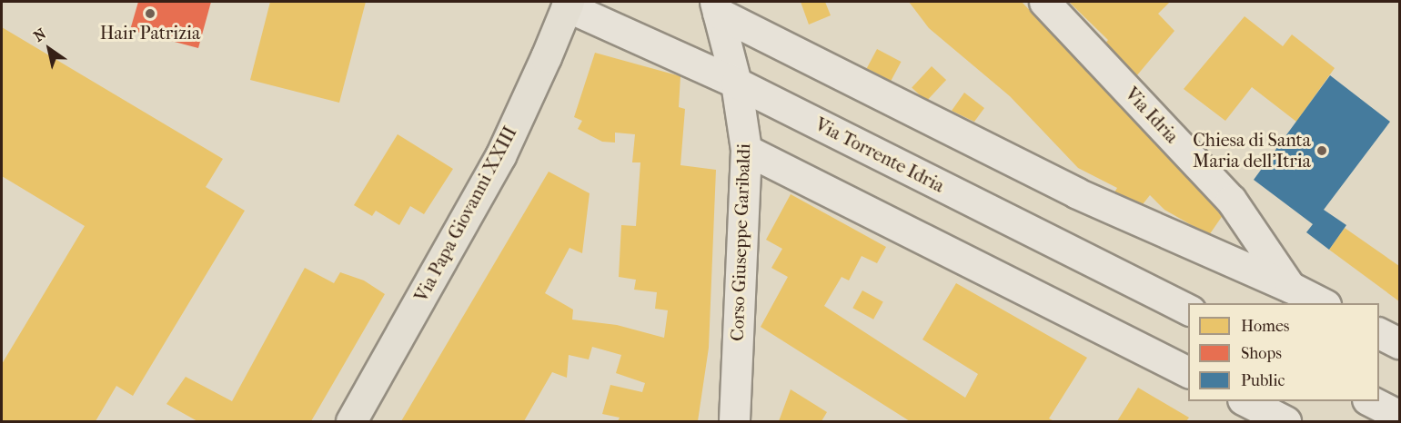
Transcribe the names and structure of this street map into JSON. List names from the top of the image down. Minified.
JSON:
{"streets":{"main road":["Via Papa Giovanni XXIII"],"street":["Via Idria","Via Torrente Idria","Corso Giuseppe Garibaldi"]},"crossings":[["Via Torrente Idria","Via Papa Giovanni XXIII"],["Via Torrente Idria","Corso Giuseppe Garibaldi"]],"places":["Hair Patrizia","Chiesa di Santa Maria dell'Itria"],"legend":["Homes","Shops","Public"],"north":"top left"}
